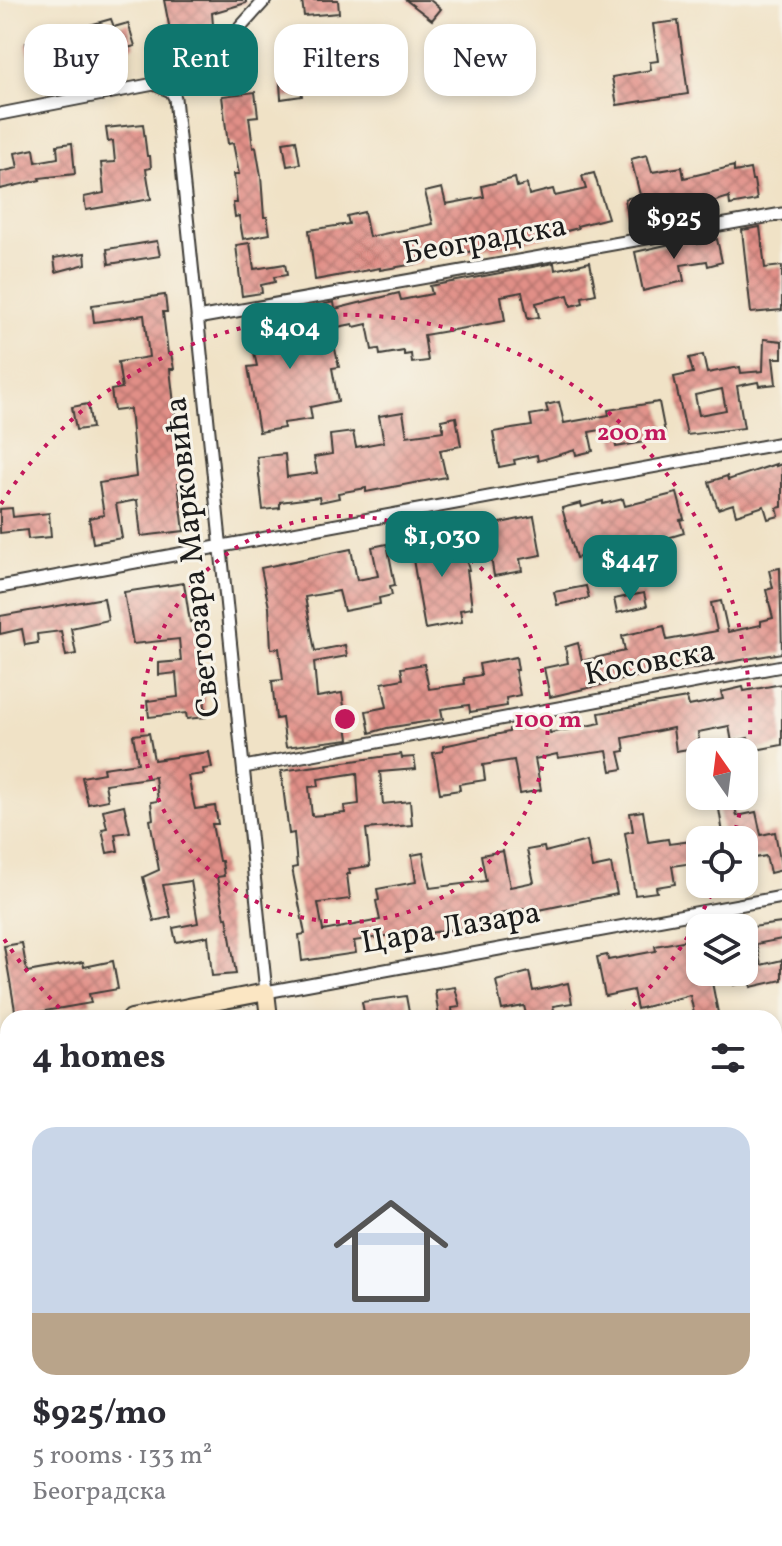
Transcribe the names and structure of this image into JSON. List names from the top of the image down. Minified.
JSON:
{"streets":{"street":["Београдска","Светозара Марковића","Косовска","Цара Лазара"]},"crossings":[["Београдска","Светозара Марковића"],["Светозара Марковића","Косовска"],["Светозара Марковића","Цара Лазара"]],"north":"top","page":{"chip":["Buy","Rent","Filters","New"],"price":["$925","$404","$1,030","$447"],"heading":"4 homes","list":[{"name":"$925/mo","note":"5 rooms · 133 m² · Београдска"}]},"rings":["200 m","100 m"]}
